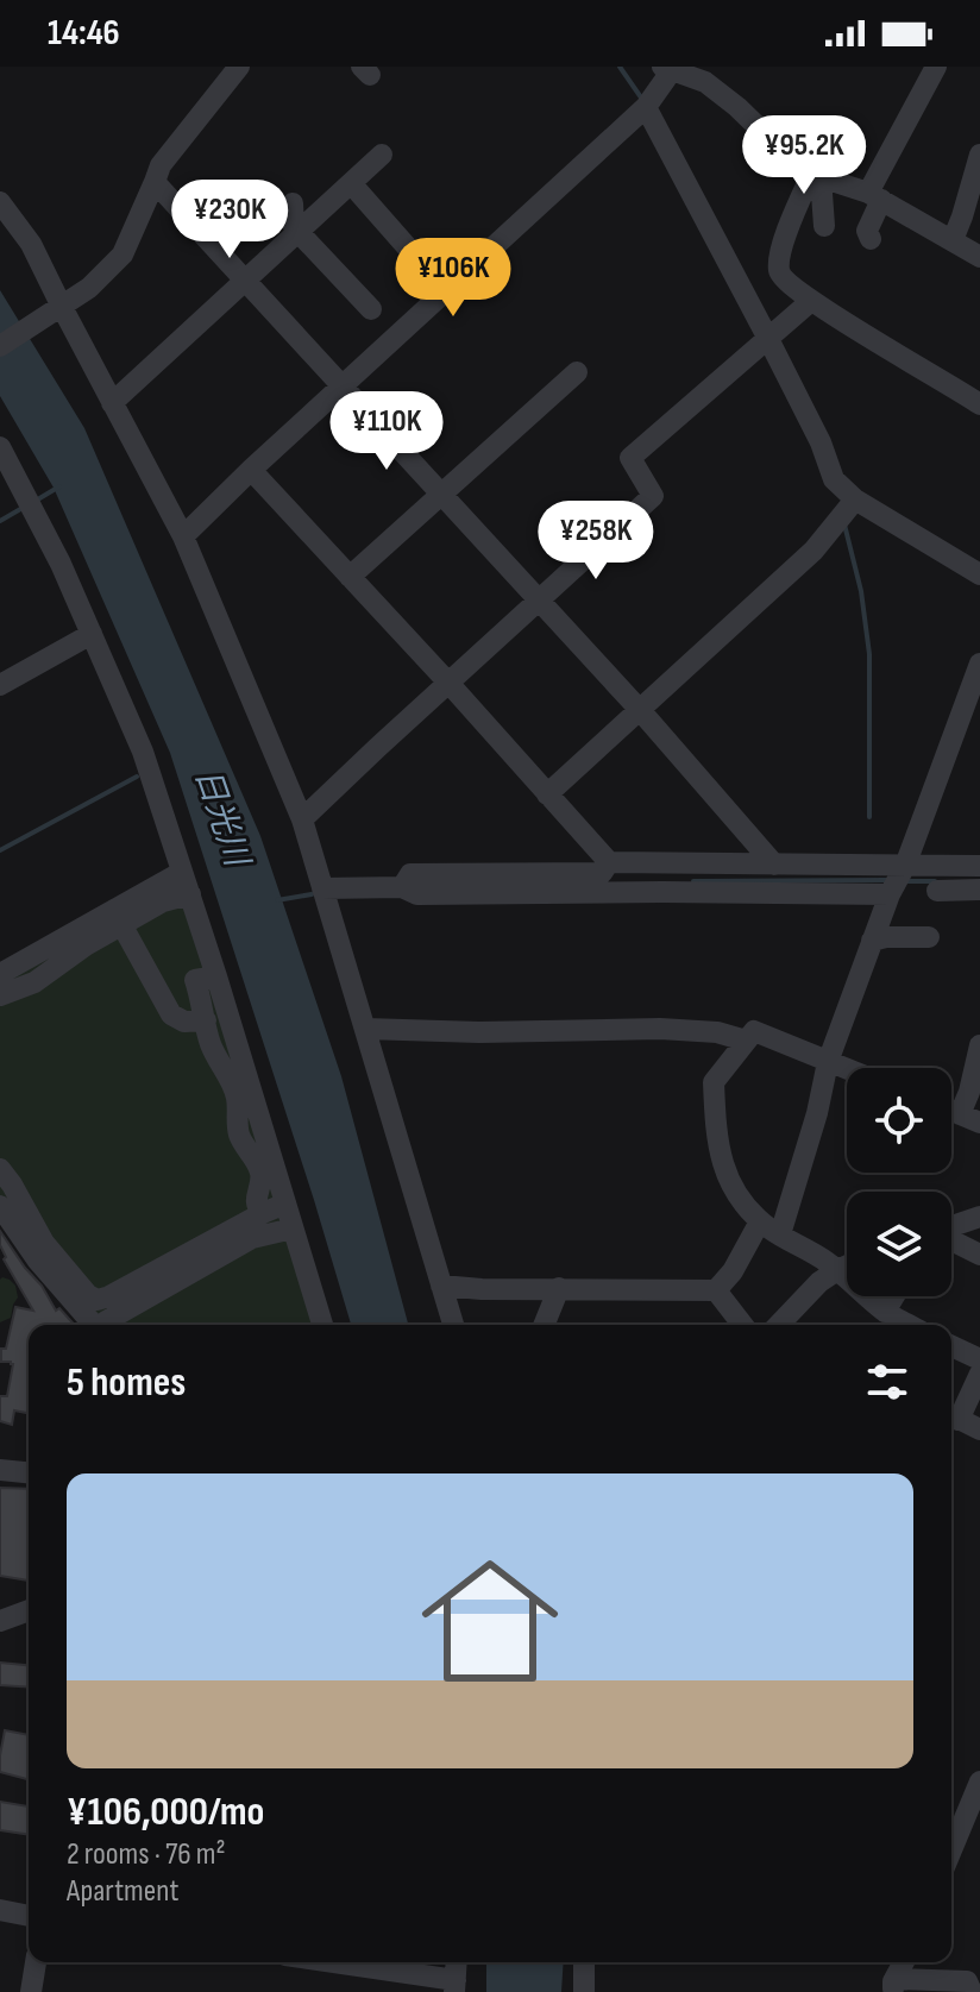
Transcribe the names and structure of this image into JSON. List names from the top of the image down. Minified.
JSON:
{"water":["日光川"],"page":{"status":"14:46","price":["¥95.2K","¥230K","¥106K","¥110K","¥258K"],"heading":"5 homes","list":[{"name":"¥106,000/mo","note":"2 rooms · 76 m² · Apartment"}]}}
